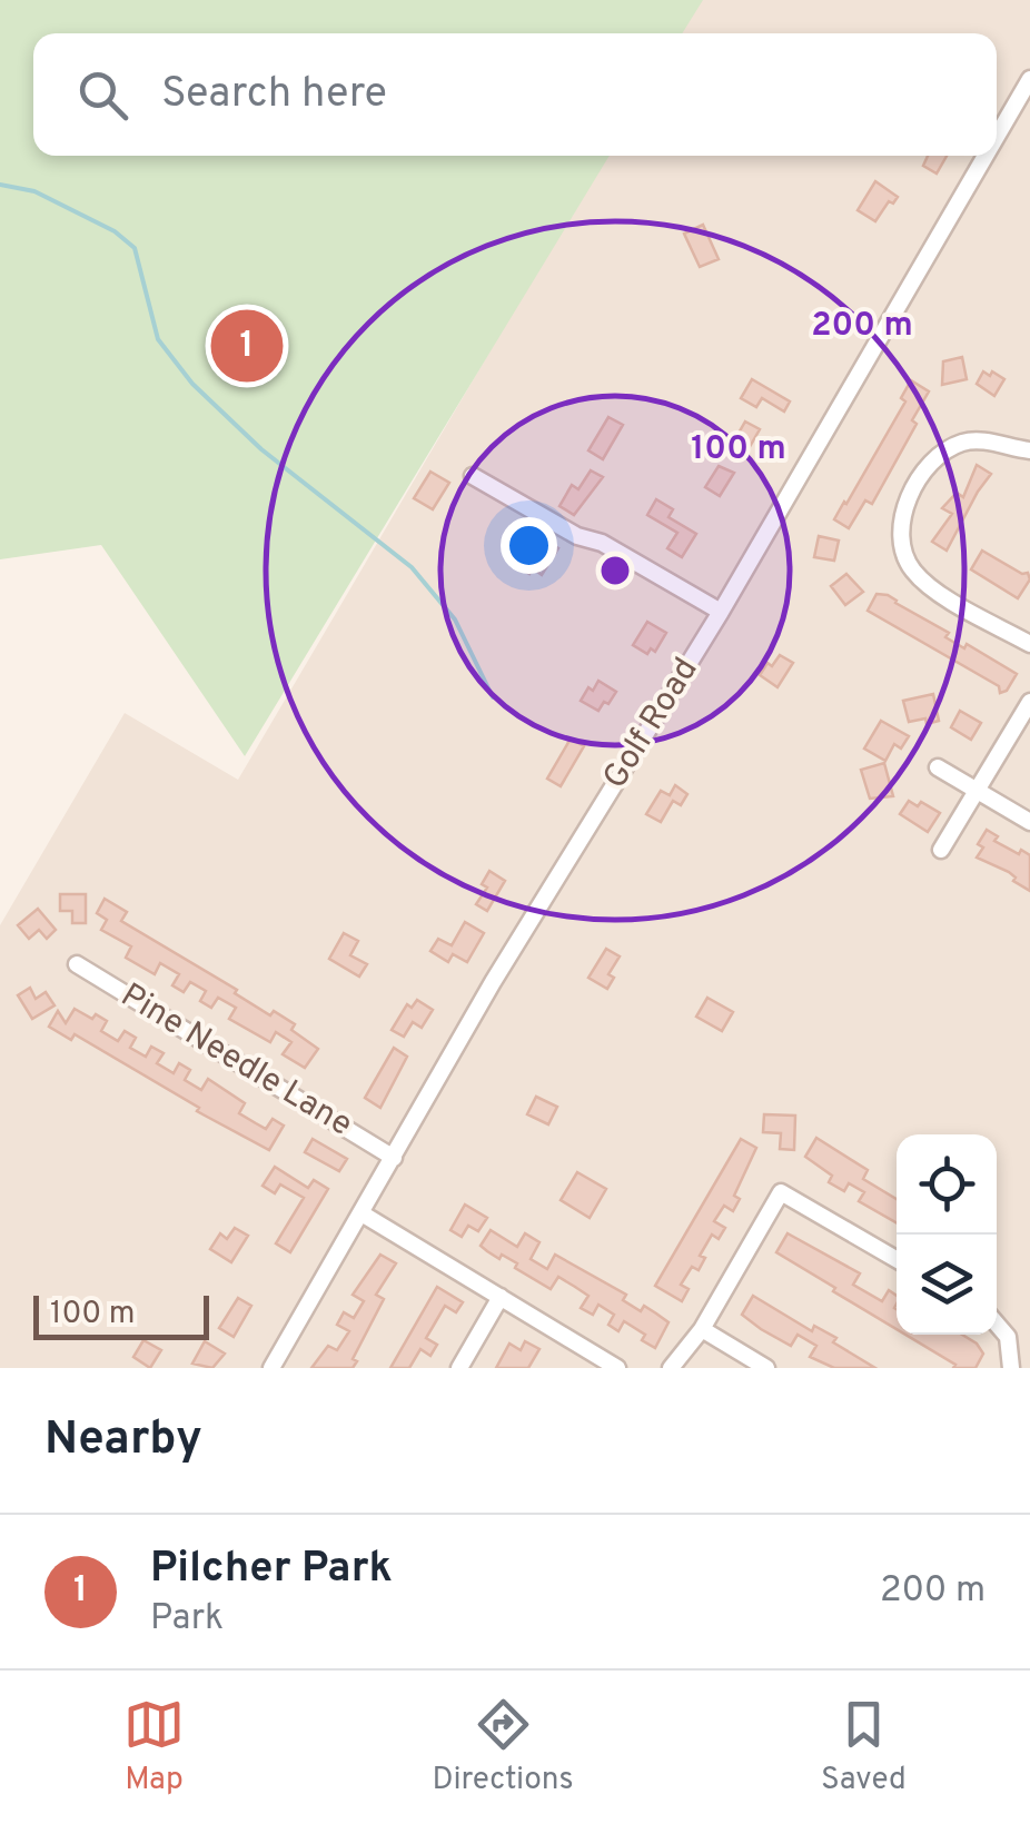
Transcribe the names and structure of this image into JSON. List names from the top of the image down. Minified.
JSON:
{"streets":{"street":["Golf Road","Pine Needle Lane"]},"crossings":[["Golf Road","Pine Needle Lane"]],"scale_bar":"100 m","page":{"search":"Search here","pins":"1","scale":"100 m","heading":"Nearby","list":[{"mark":"1","name":"Pilcher Park","note":"Park","value":"200 m"}],"nav":["Map","Directions","Saved"]},"rings":["200 m","100 m"]}
